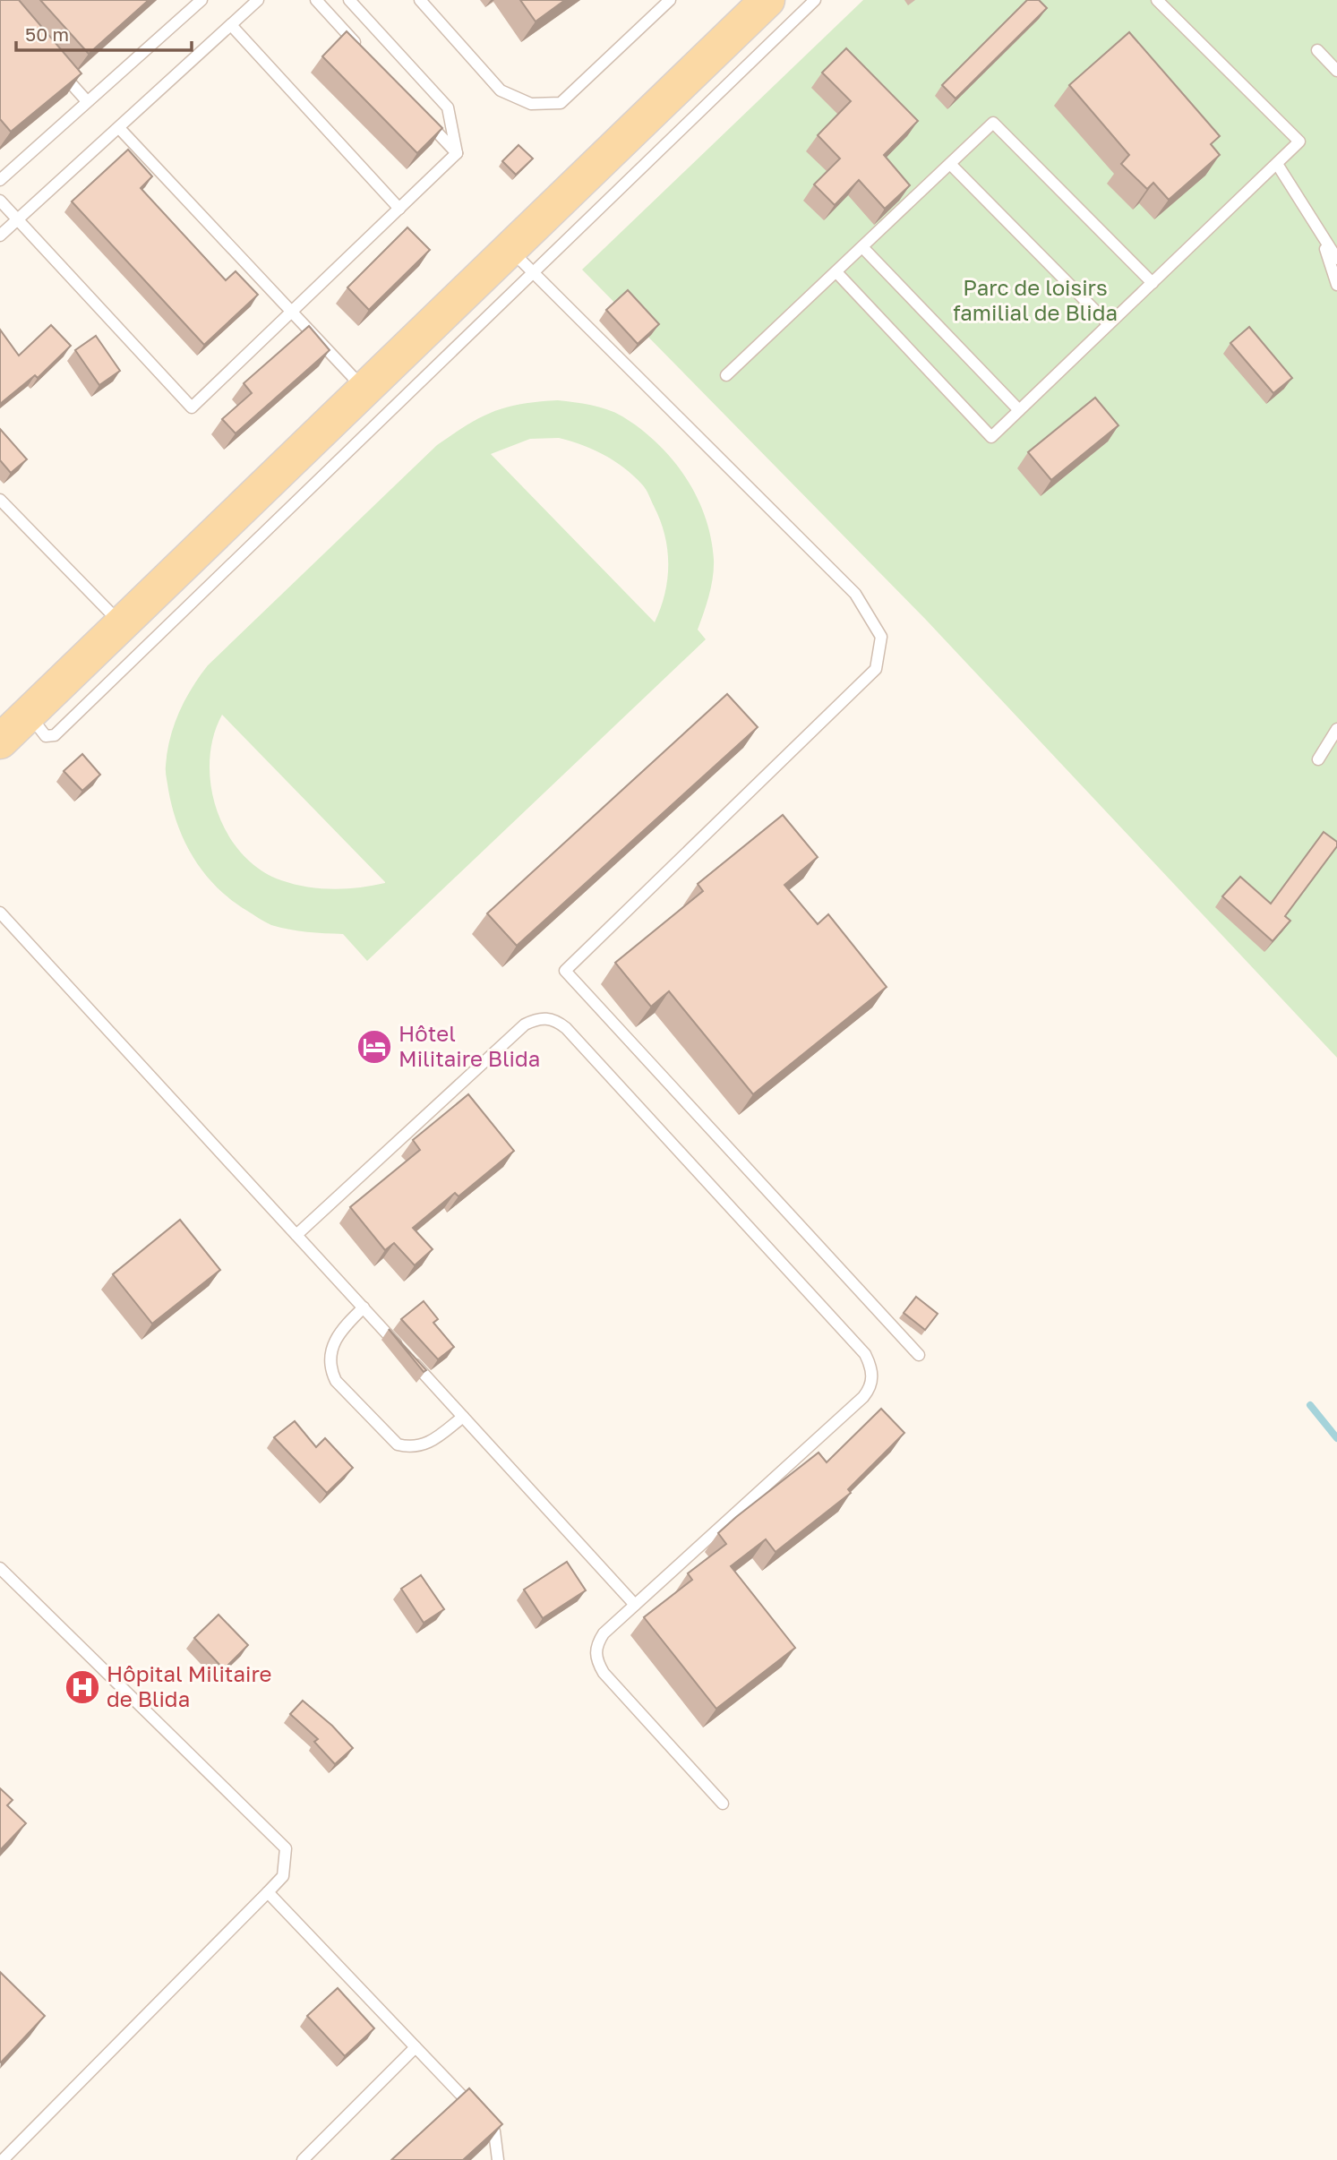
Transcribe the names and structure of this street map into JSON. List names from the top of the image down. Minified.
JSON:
{"parks":["Parc de loisirs familial de Blida"],"places":{"hotel":["Hôtel Militaire Blida"],"hospital":["Hôpital Militaire de Blida"]},"scale_bar":"50 m"}
